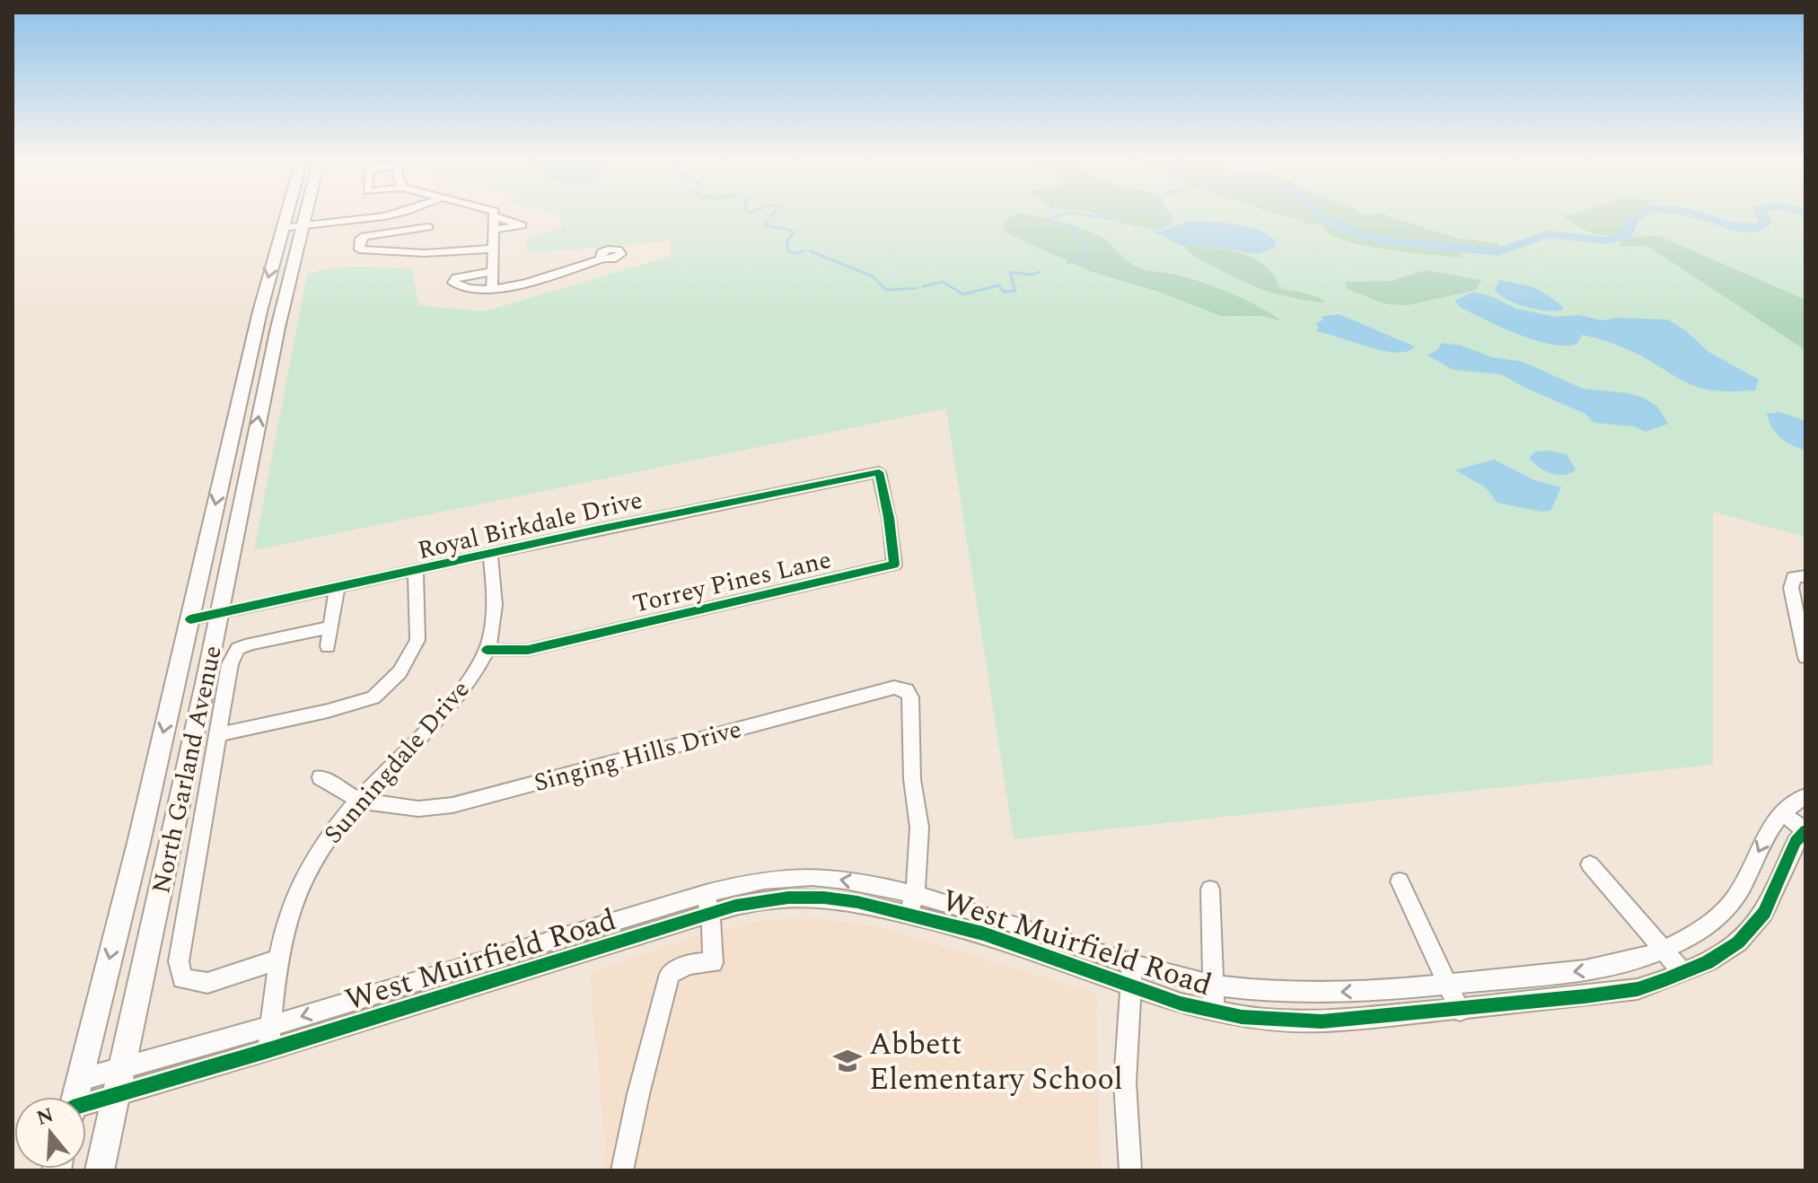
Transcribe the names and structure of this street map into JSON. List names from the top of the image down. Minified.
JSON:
{"streets":{"main road":["North Garland Avenue"],"street":["Royal Birkdale Drive","Torrey Pines Lane","Singing Hills Drive","Sunningdale Drive","West Muirfield Road"]},"crossings":[["Royal Birkdale Drive","Torrey Pines Lane"],["Royal Birkdale Drive","Sunningdale Drive"],["Royal Birkdale Drive","North Garland Avenue"],["Torrey Pines Lane","Sunningdale Drive"],["Singing Hills Drive","Sunningdale Drive"],["Singing Hills Drive","West Muirfield Road"],["Sunningdale Drive","West Muirfield Road"],["North Garland Avenue","West Muirfield Road"]],"places":{"school or university":["Abbett Elementary School"]},"north":"top"}
